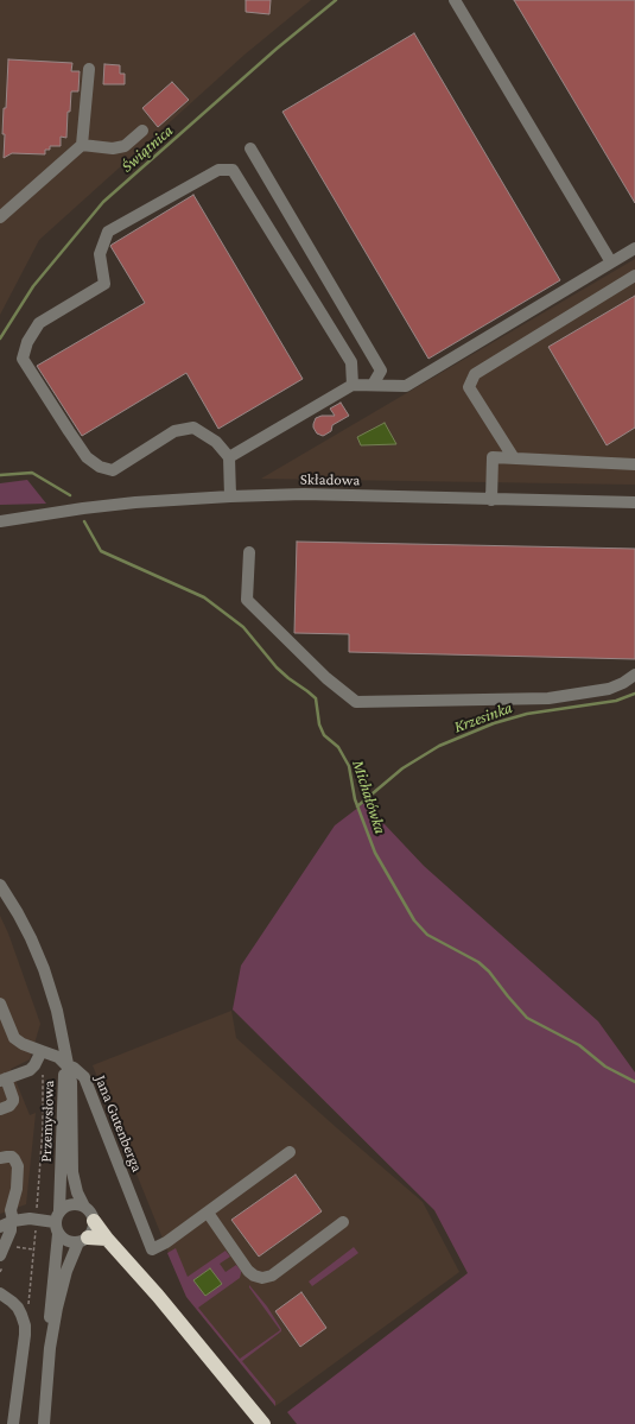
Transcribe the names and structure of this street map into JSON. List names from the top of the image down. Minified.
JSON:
{"streets":{"street":["Składowa","Przemysłowa","Jana Gutenberga"]},"crossings":[["Przemysłowa","Jana Gutenberga"]],"water":["Świątnica","Krzesinka","Michałówka"]}
